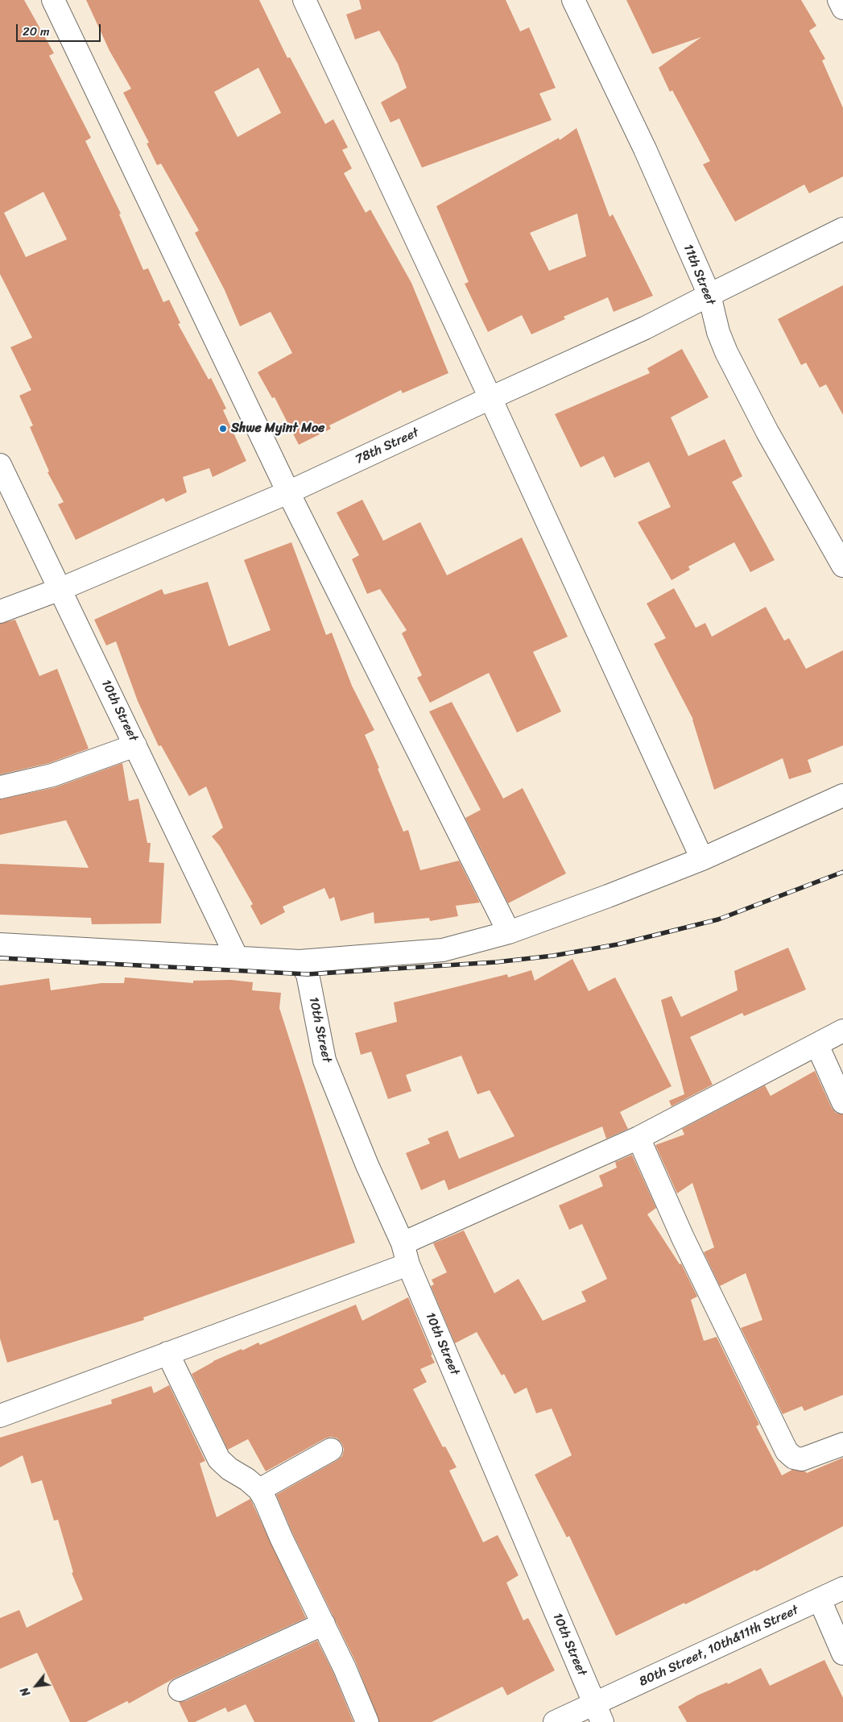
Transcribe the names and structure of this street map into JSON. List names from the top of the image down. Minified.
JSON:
{"streets":{"street":["11th Street","78th Street","10th Street","80th Street, 10th&11th Street"]},"crossings":[["11th Street","78th Street"],["78th Street","10th Street"],["10th Street","80th Street, 10th&11th Street"]],"places":["Shwe Myint Moe"],"scale_bar":"20 m","north":"bottom left"}
